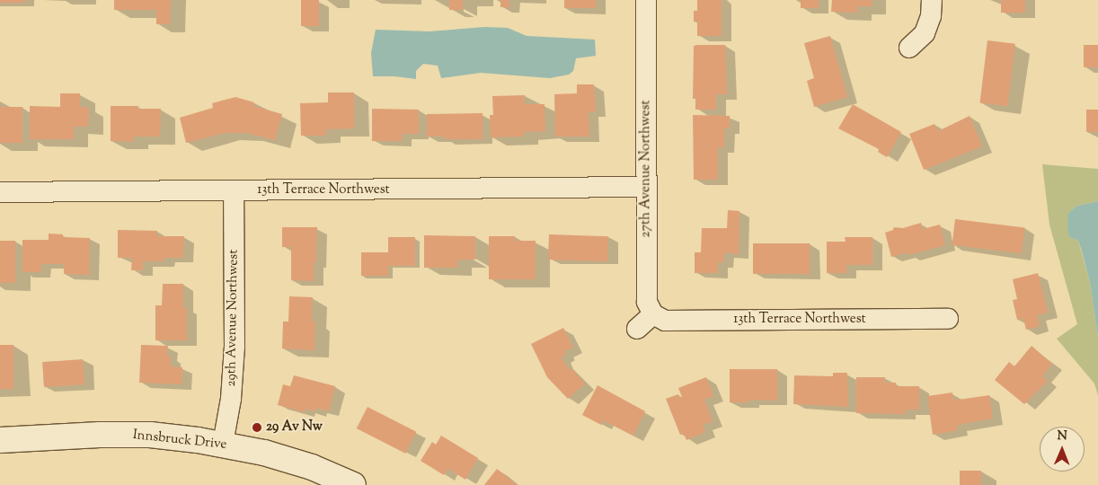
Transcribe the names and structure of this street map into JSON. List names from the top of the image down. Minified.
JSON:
{"streets":{"street":["27th Avenue Northwest","13th Terrace Northwest","29th Avenue Northwest","Innsbruck Drive"]},"crossings":[["27th Avenue Northwest","13th Terrace Northwest"],["13th Terrace Northwest","29th Avenue Northwest"],["29th Avenue Northwest","Innsbruck Drive"]],"places":["29 Av Nw"],"north":"top"}
